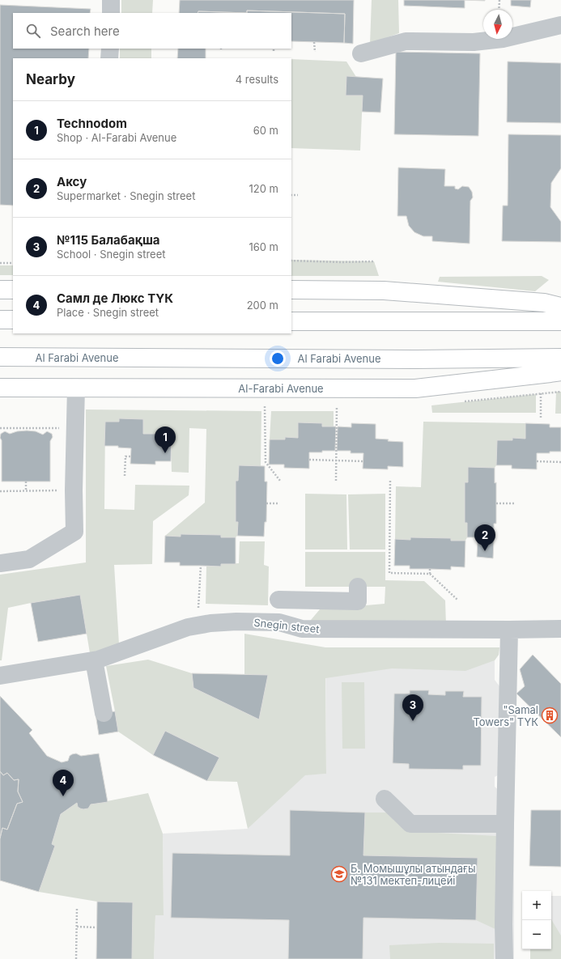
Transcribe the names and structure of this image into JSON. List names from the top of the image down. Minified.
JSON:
{"streets":{"main road":["Al Farabi Avenue","Al-Farabi Avenue"],"street":["Snegin street"]},"places":{"building":["\"Samal Towers\" ТҮК"],"school or university":["Б. Момышұлы атындағы №131 мектеп-лицейі"]},"north":"bottom","page":{"search":"Search here","heading":["Nearby","4 results"],"list":[{"mark":"1","name":"Technodom","note":"Shop · Al-Farabi Avenue","value":"60 m"},{"mark":"2","name":"Аксу","note":"Supermarket · Snegin street","value":"120 m"},{"mark":"3","name":"№115 Балабақша","note":"School · Snegin street","value":"160 m"},{"mark":"4","name":"Самл де Люкс ТҮК","note":"Place · Snegin street","value":"200 m"}],"pins":["1","2","3","4"],"map_buttons":["+","−"]}}
